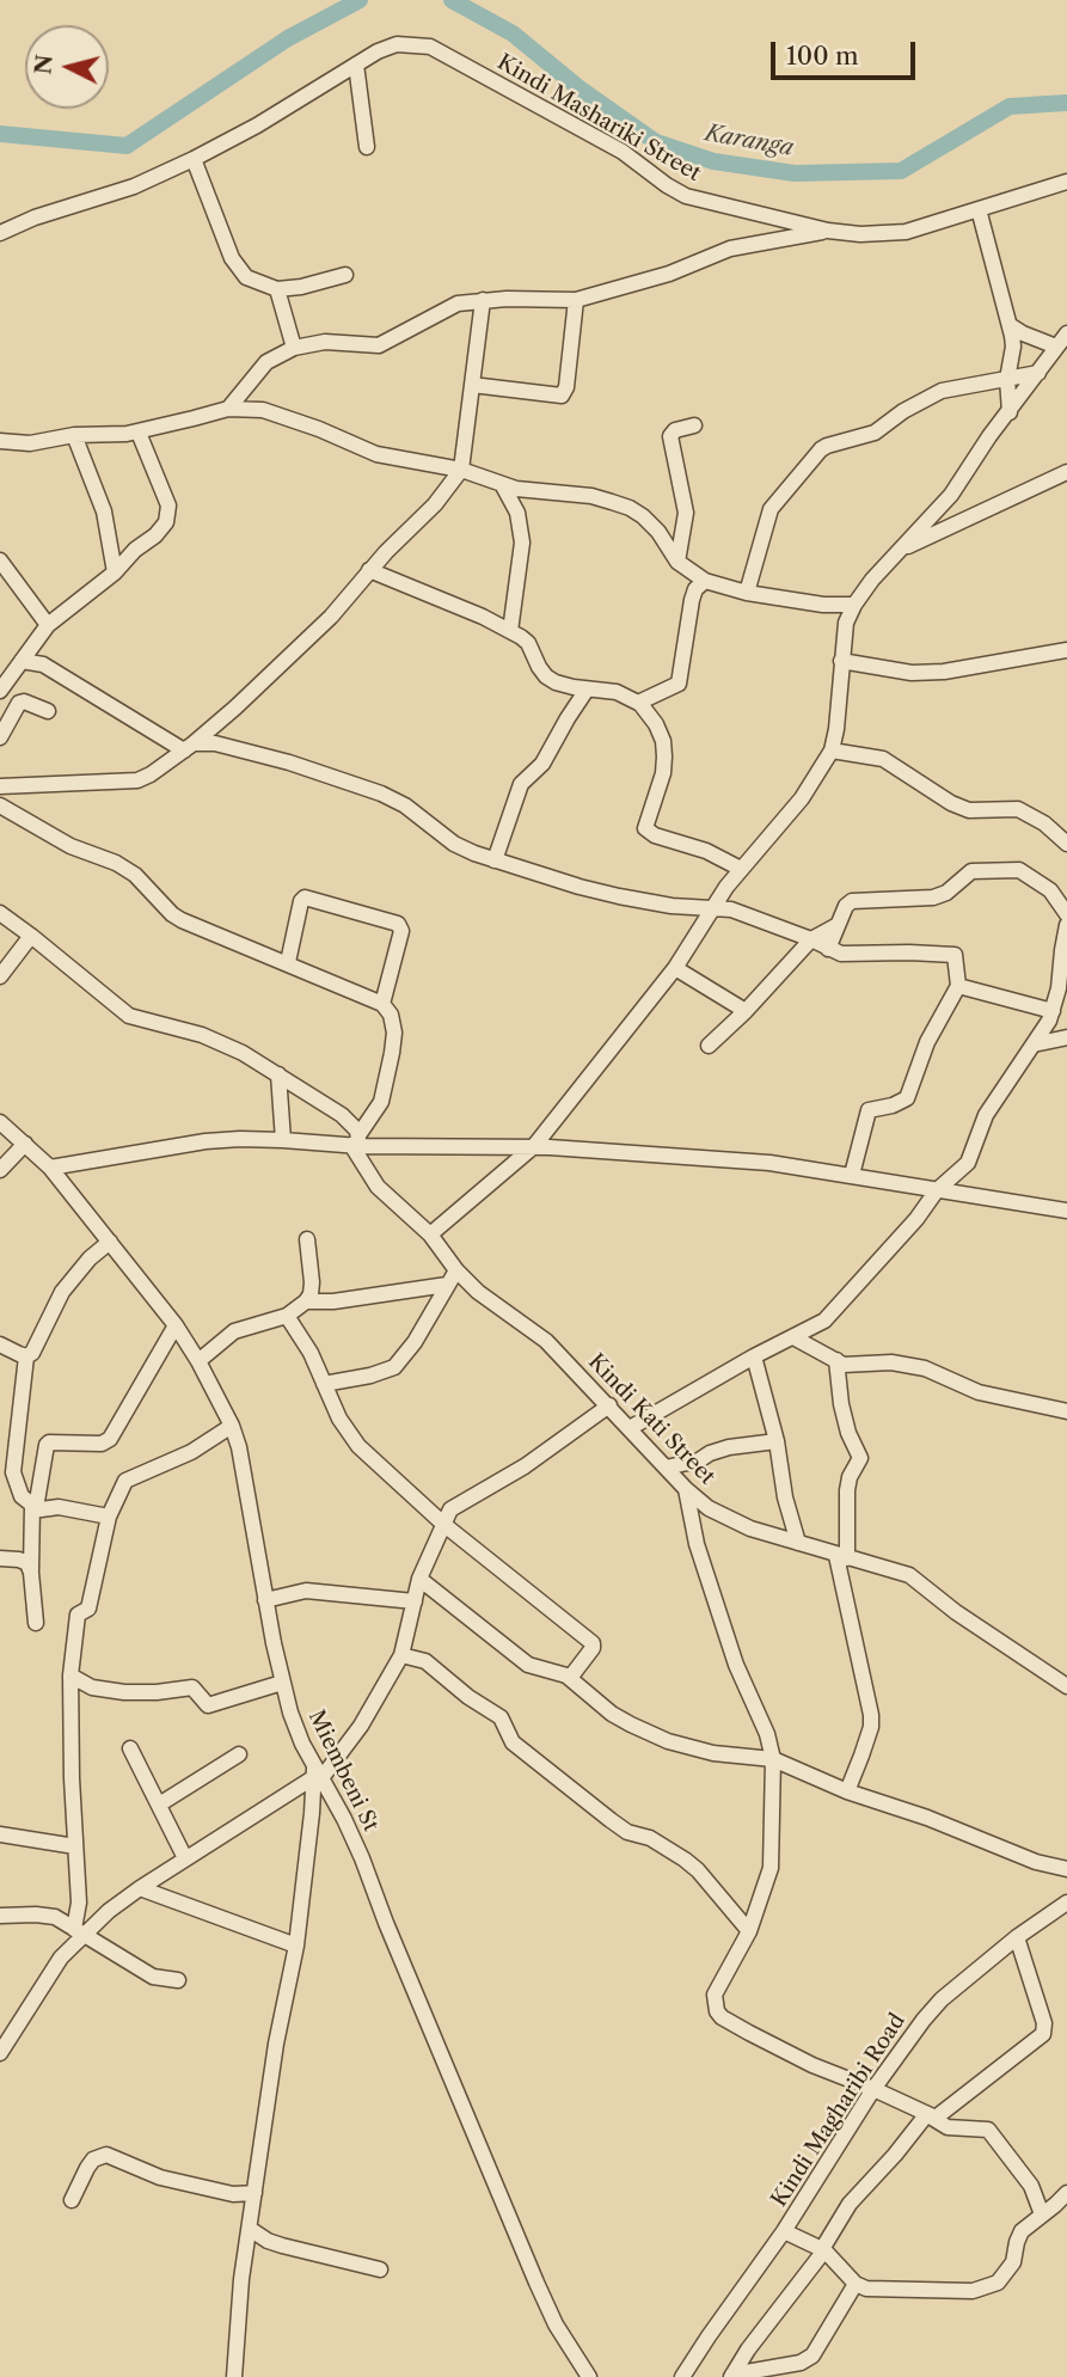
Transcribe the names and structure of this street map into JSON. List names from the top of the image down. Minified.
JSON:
{"streets":{"street":["Kindi Mashariki Street","Kindi Kati Street","Miembeni St","Kindi Magharibi Road"]},"water":["Karanga"],"scale_bar":"100 m","north":"left"}
